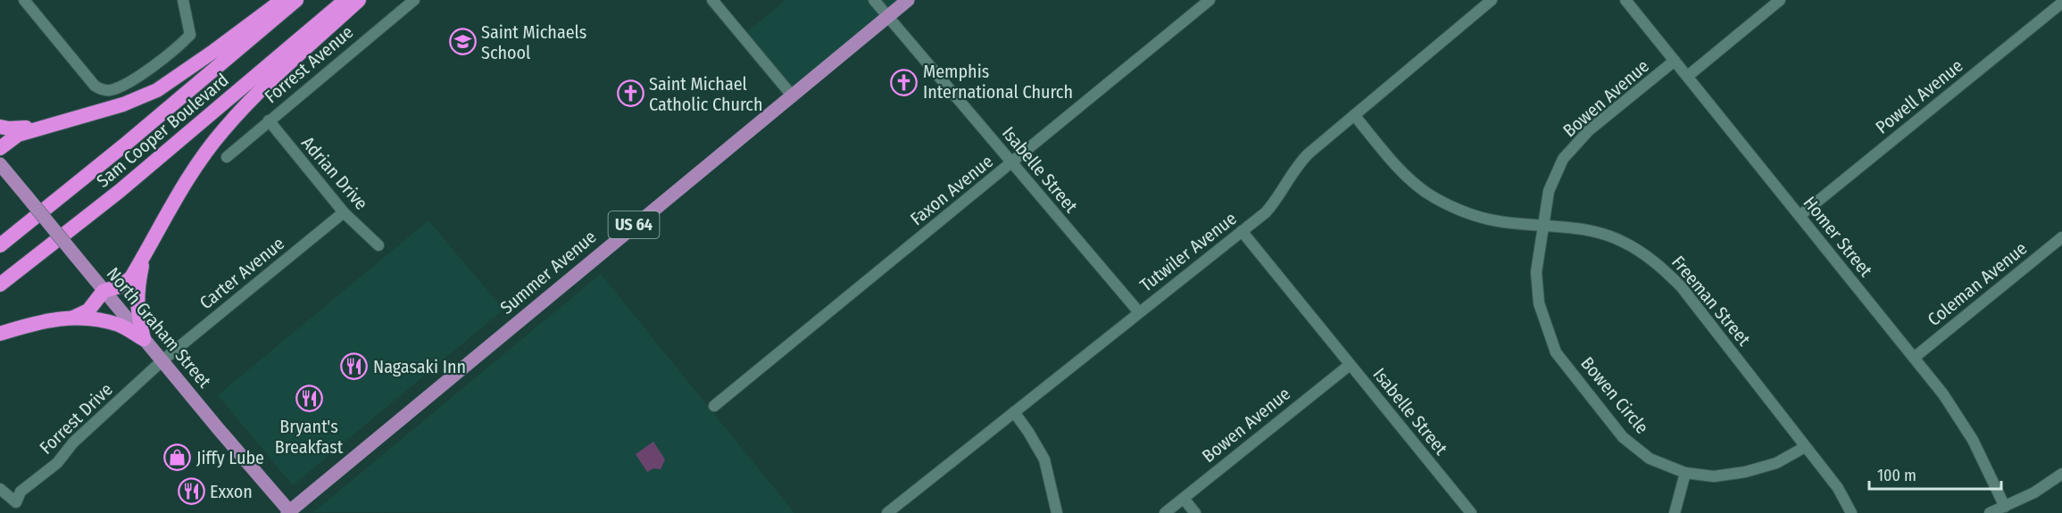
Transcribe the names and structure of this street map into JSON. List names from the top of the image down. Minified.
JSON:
{"streets":{"highway":["Sam Cooper Boulevard"],"main road":["US 64","Summer Avenue","North Graham Street"],"street":["Forrest Avenue","Powell Avenue","Bowen Avenue","Isabelle Street","Adrian Drive","Faxon Avenue","Homer Street","Tutwiler Avenue","Carter Avenue","Coleman Avenue","Freeman Street","Bowen Circle","Forrest Drive"]},"crossings":[["Forrest Avenue","Adrian Drive"],["Powell Avenue","Homer Street"],["Bowen Avenue","Isabelle Street"],["Bowen Avenue","Homer Street"],["Bowen Avenue","Freeman Street"],["Bowen Avenue","Bowen Circle"],["Isabelle Street","Faxon Avenue"],["Isabelle Street","Tutwiler Avenue"],["Isabelle Street","Summer Avenue"],["Adrian Drive","Carter Avenue"],["Homer Street","Coleman Avenue"],["Tutwiler Avenue","Freeman Street"],["Summer Avenue","North Graham Street"],["Carter Avenue","North Graham Street"],["Carter Avenue","Forrest Drive"],["Freeman Street","Bowen Circle"],["North Graham Street","Forrest Drive"]],"places":{"school or university":["Saint Michaels School"],"church":["Memphis International Church","Saint Michael Catholic Church"],"restaurant":["Nagasaki Inn","Bryant's Breakfast","Exxon"],"shop":["Jiffy Lube"]},"scale_bar":"100 m"}
